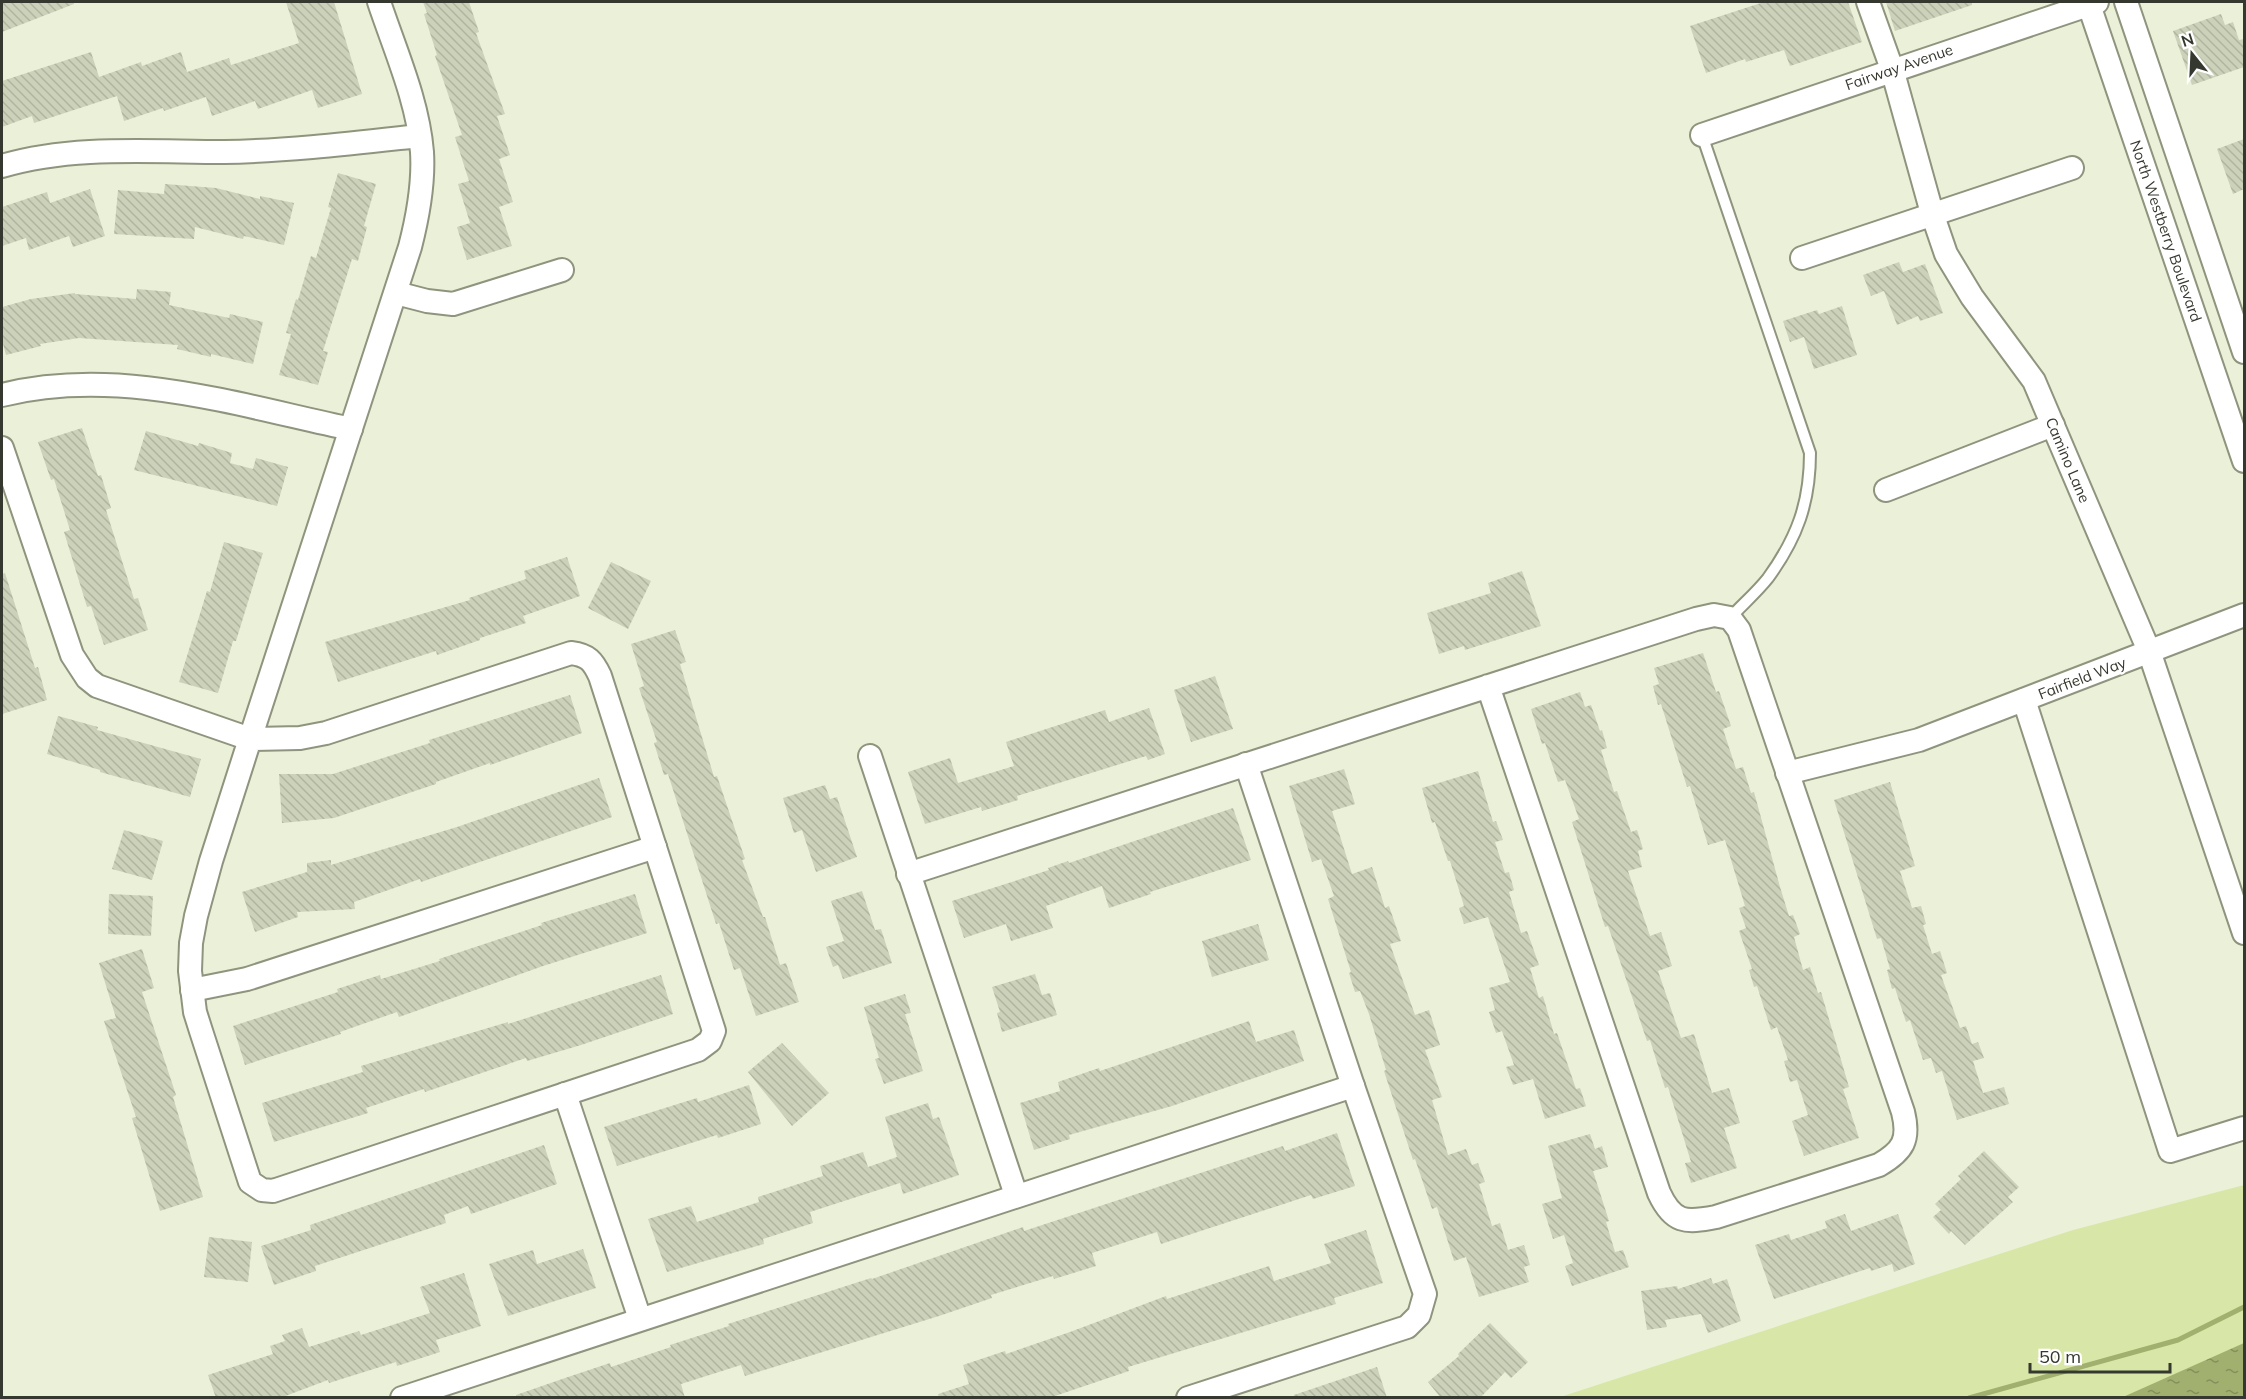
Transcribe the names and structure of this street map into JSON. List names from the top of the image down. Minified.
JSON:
{"streets":{"street":["Fairway Avenue","North Westberry Boulevard","Camino Lane","Fairfield Way"]},"crossings":[["Fairway Avenue","North Westberry Boulevard"],["Fairway Avenue","Camino Lane"],["Camino Lane","Fairfield Way"]],"scale_bar":"50 m","north":"top"}
